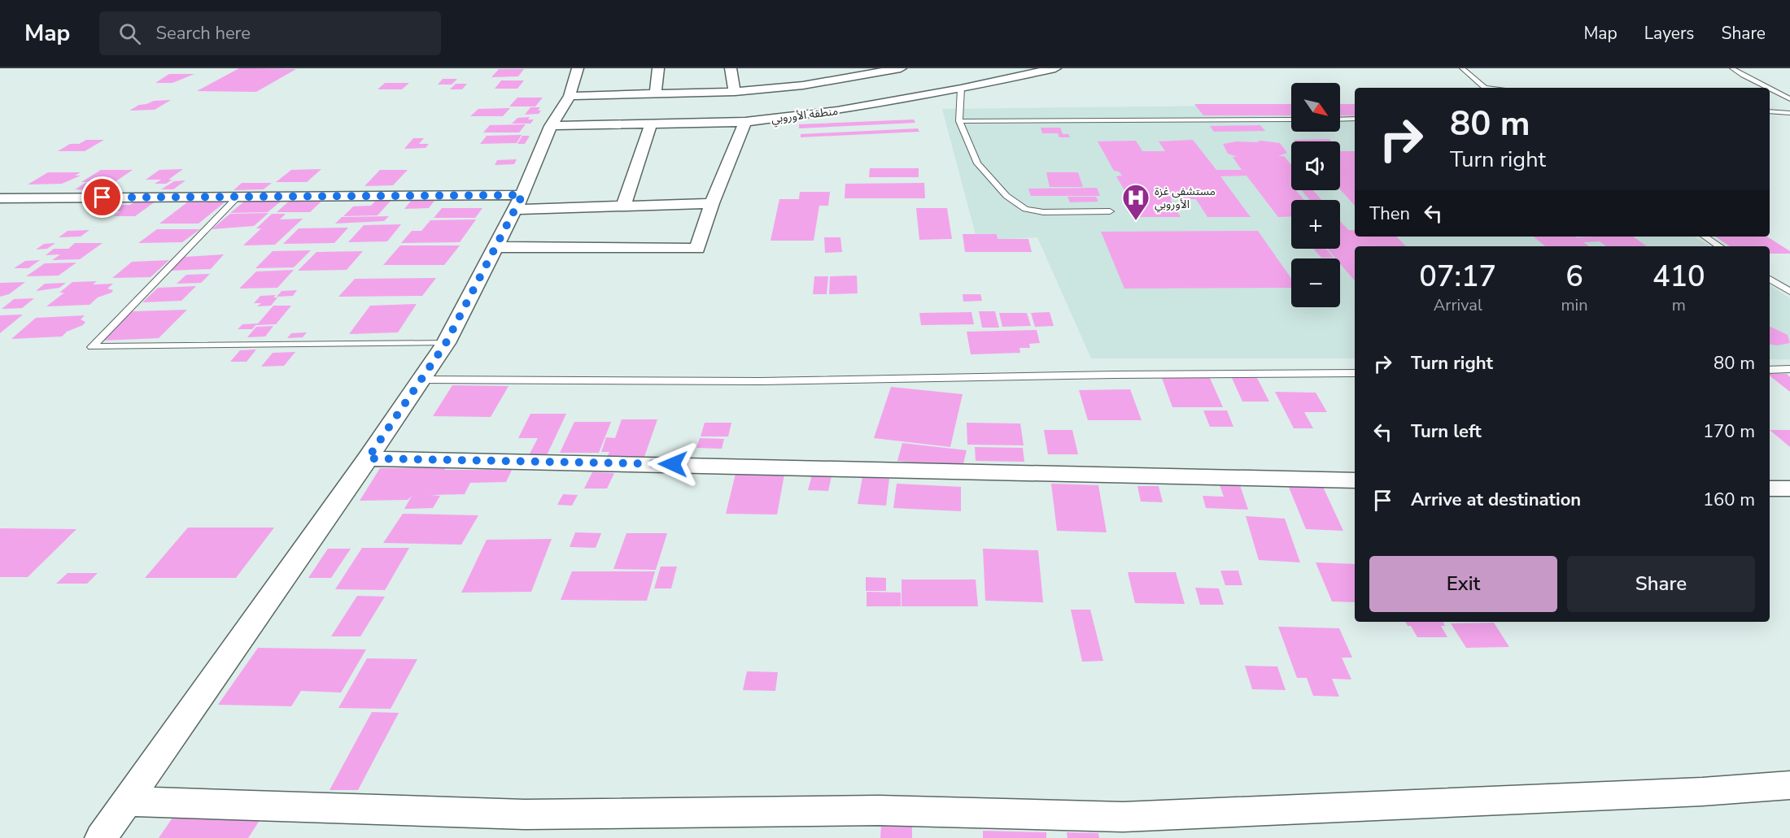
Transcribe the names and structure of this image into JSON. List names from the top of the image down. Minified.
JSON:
{"streets":{"street":["منطقة الأوروبي"]},"places":{"hospital":["مستشفى غزة الأوروبي"]},"north":"bottom right","page":{"header":"Map","search":"Search here","nav":["Map","Layers","Share"],"map_buttons":["+","−"],"turn":["80 m","Turn right"],"then":"Then","eta":["07:17","Arrival","6","min","410","m"],"list":[{"name":"Turn right","value":"80 m"},{"name":"Turn left","value":"170 m"},{"name":"Arrive at destination","value":"160 m"}],"buttons":["Exit","Share"]}}
